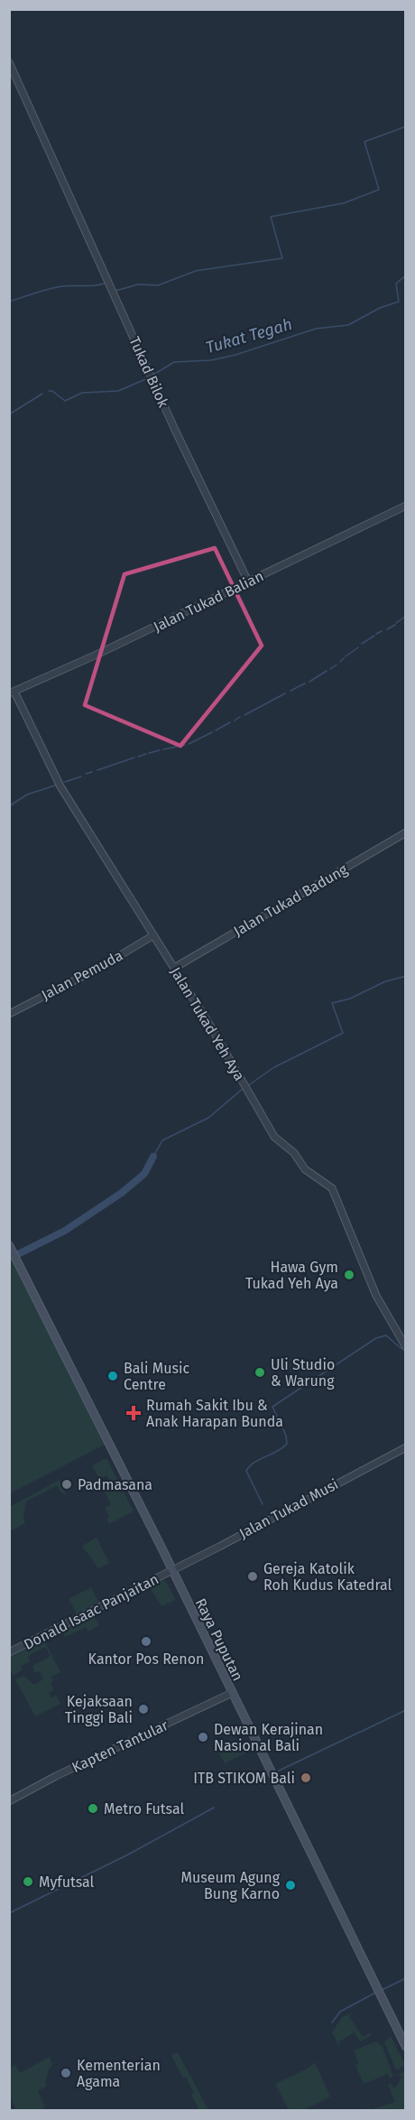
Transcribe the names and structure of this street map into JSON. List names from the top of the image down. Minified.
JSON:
{"streets":{"main road":["Raya Puputan"],"street":["Tukad Bilok","Jalan Tukad Balian","Jalan Tukad Badung","Jalan Pemuda","Jalan Tukad Yeh Aya","Jalan Tukad Musi","Donald Isaac Panjaitan","Kapten Tantular"]},"crossings":[["Tukad Bilok","Jalan Tukad Balian"],["Jalan Tukad Balian","Jalan Tukad Yeh Aya"],["Jalan Tukad Badung","Jalan Tukad Yeh Aya"],["Jalan Pemuda","Jalan Tukad Yeh Aya"],["Jalan Tukad Musi","Donald Isaac Panjaitan"],["Jalan Tukad Musi","Raya Puputan"],["Donald Isaac Panjaitan","Raya Puputan"],["Raya Puputan","Kapten Tantular"]],"water":["Tukat Tegah"],"places":{"other":["Hawa Gym Tukad Yeh Aya","Uli Studio & Warung","Bali Music Centre","Padmasana","Gereja Katolik Roh Kudus Katedral","Kantor Pos Renon","Kejaksaan Tinggi Bali","Dewan Kerajinan Nasional Bali","ITB STIKOM Bali","Metro Futsal","Myfutsal","Museum Agung Bung Karno","Kementerian Agama"],"health":["Rumah Sakit Ibu & Anak Harapan Bunda"]}}
